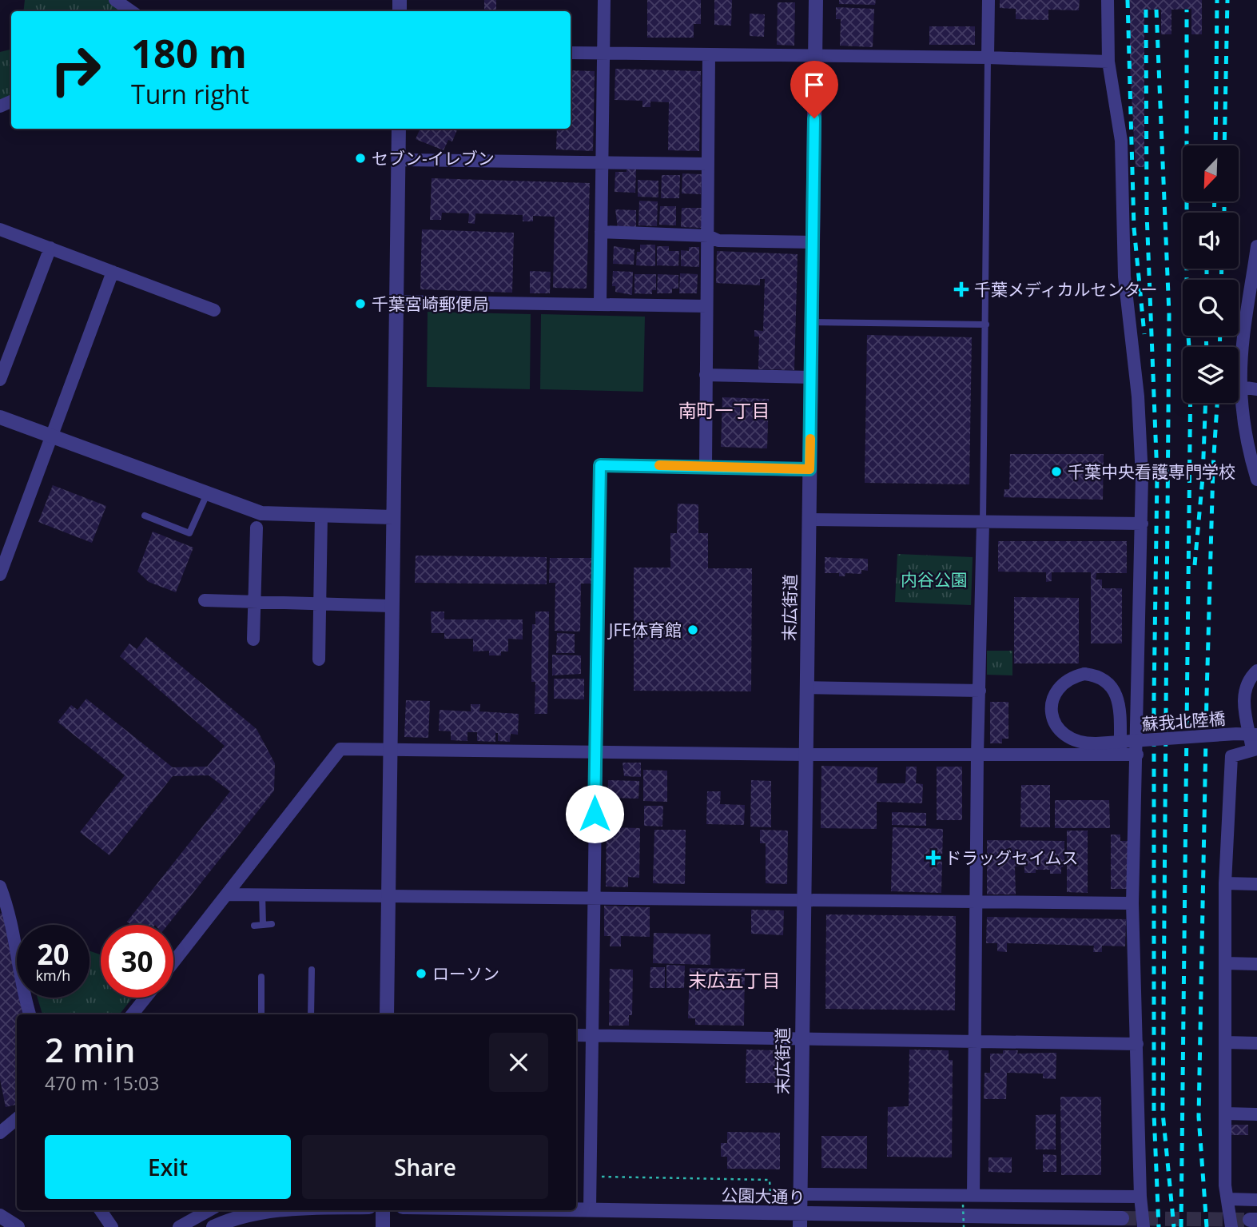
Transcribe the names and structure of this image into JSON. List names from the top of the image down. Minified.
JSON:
{"streets":{"street":["末広街道","蘇我北陸橋","公園大通り"]},"crossings":[["末広街道","公園大通り"]],"districts":["南町一丁目","末広五丁目"],"parks":["内谷公園"],"places":{"other":["セブン-イレブン","千葉宮崎郵便局","千葉中央看護専門学校","JFE体育館","ローソン"],"health":["千葉メディカルセンター","ドラッグセイムス"]},"north":"bottom left","page":{"turn":["180 m","Turn right"],"speed":"20 km/h","limit":"30","heading":["2 min","470 m · 15:03"],"buttons":["Exit","Share"]}}
